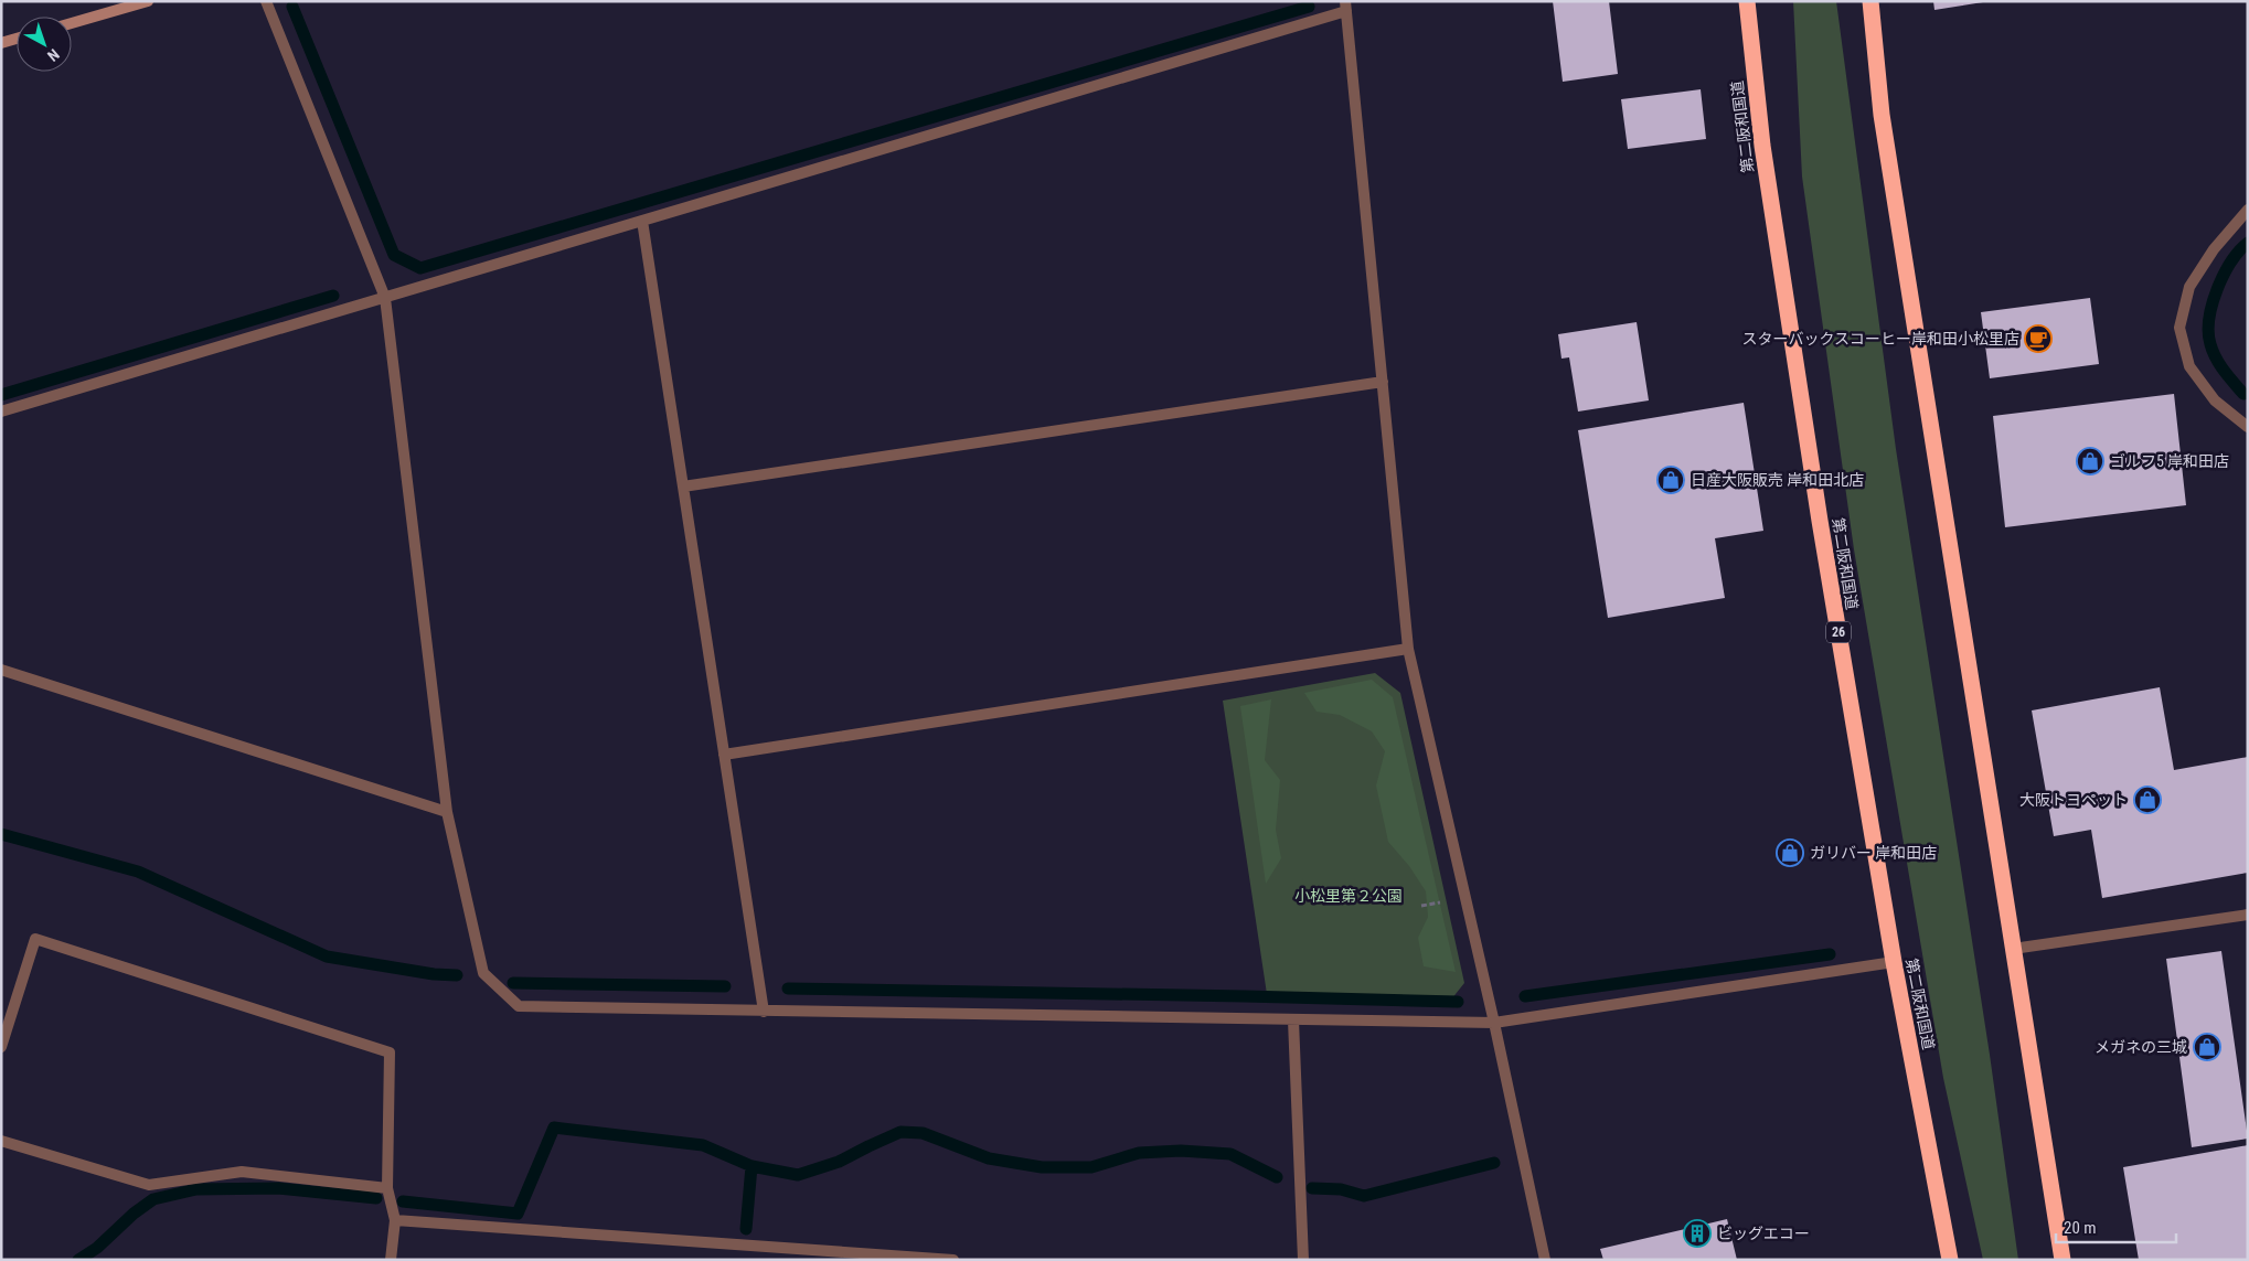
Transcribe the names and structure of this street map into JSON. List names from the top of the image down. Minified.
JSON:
{"streets":{"highway":["第二阪和国道","26"]},"parks":["小松里第２公園"],"places":{"cafe":["スターバックスコーヒー岸和田小松里店"],"shop":["ゴルフ5 岸和田店","日産大阪販売 岸和田北店","大阪トヨペット","ガリバー 岸和田店","メガネの三城"],"building":["ビッグエコー"]},"scale_bar":"20 m","north":"bottom right"}
